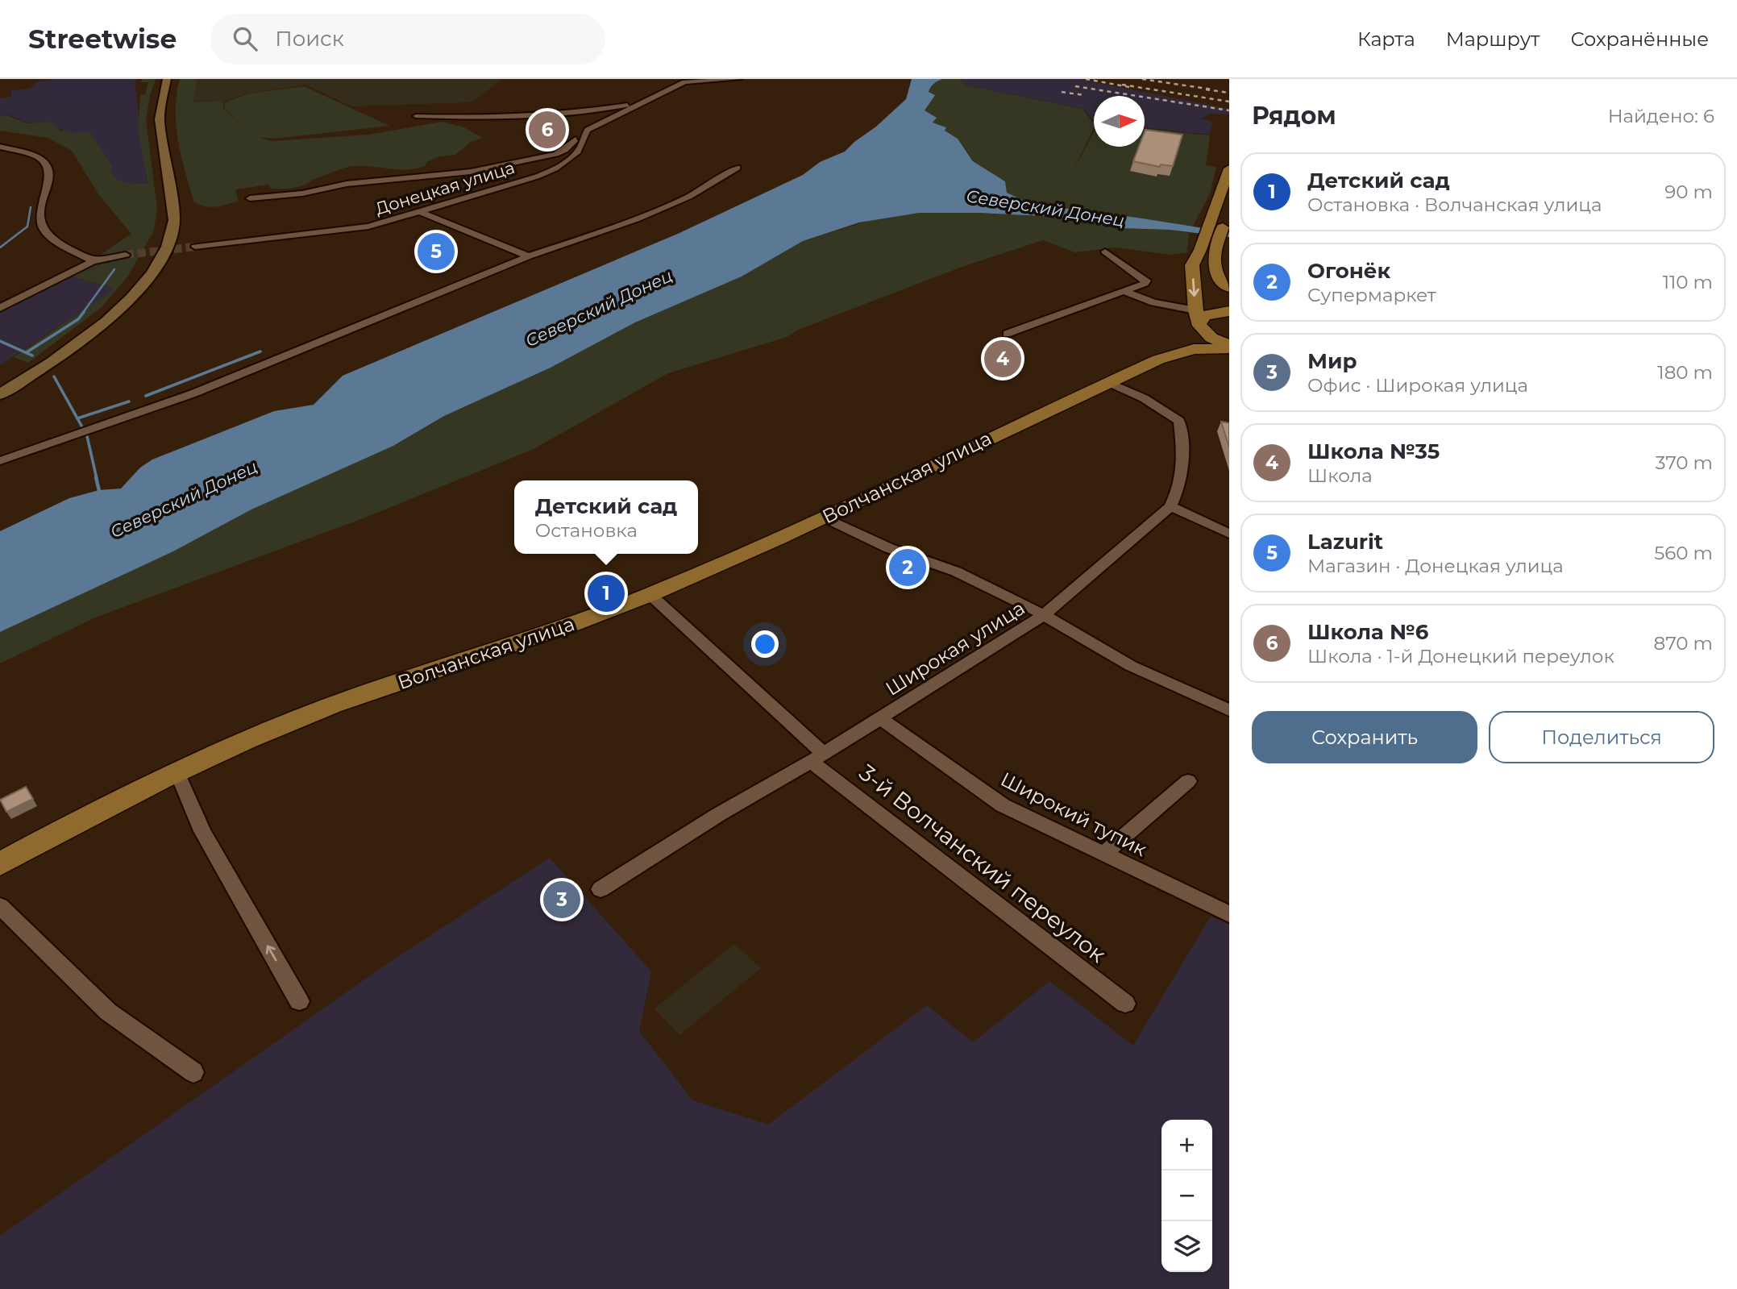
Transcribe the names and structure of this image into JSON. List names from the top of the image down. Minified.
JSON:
{"streets":{"main road":["Волчанская улица"],"street":["Донецкая улица","Широкая улица","Широкий тупик","3-й Волчанский переулок"]},"crossings":[["Волчанская улица","Широкая улица"],["Волчанская улица","3-й Волчанский переулок"],["Широкая улица","Широкий тупик"],["Широкая улица","3-й Волчанский переулок"]],"water":["Северский Донец"],"north":"right","page":{"header":"Streetwise","search":"Поиск","nav":["Карта","Маршрут","Сохранённые"],"heading":["Рядом","Найдено: 6"],"pins":["6","5","4","2","1","3"],"list":[{"mark":"1","name":"Детский сад","note":"Остановка · Волчанская улица","value":"90 m"},{"mark":"2","name":"Огонёк","note":"Супермаркет","value":"110 m"},{"mark":"3","name":"Мир","note":"Офис · Широкая улица","value":"180 m"},{"mark":"4","name":"Школа №35","note":"Школа","value":"370 m"},{"mark":"5","name":"Lazurit","note":"Магазин · Донецкая улица","value":"560 m"},{"mark":"6","name":"Школа №6","note":"Школа · 1-й Донецкий переулок","value":"870 m"}],"popup":["Детский сад","Остановка"],"buttons":["Сохранить","Поделиться"],"map_buttons":["+","−"]}}
